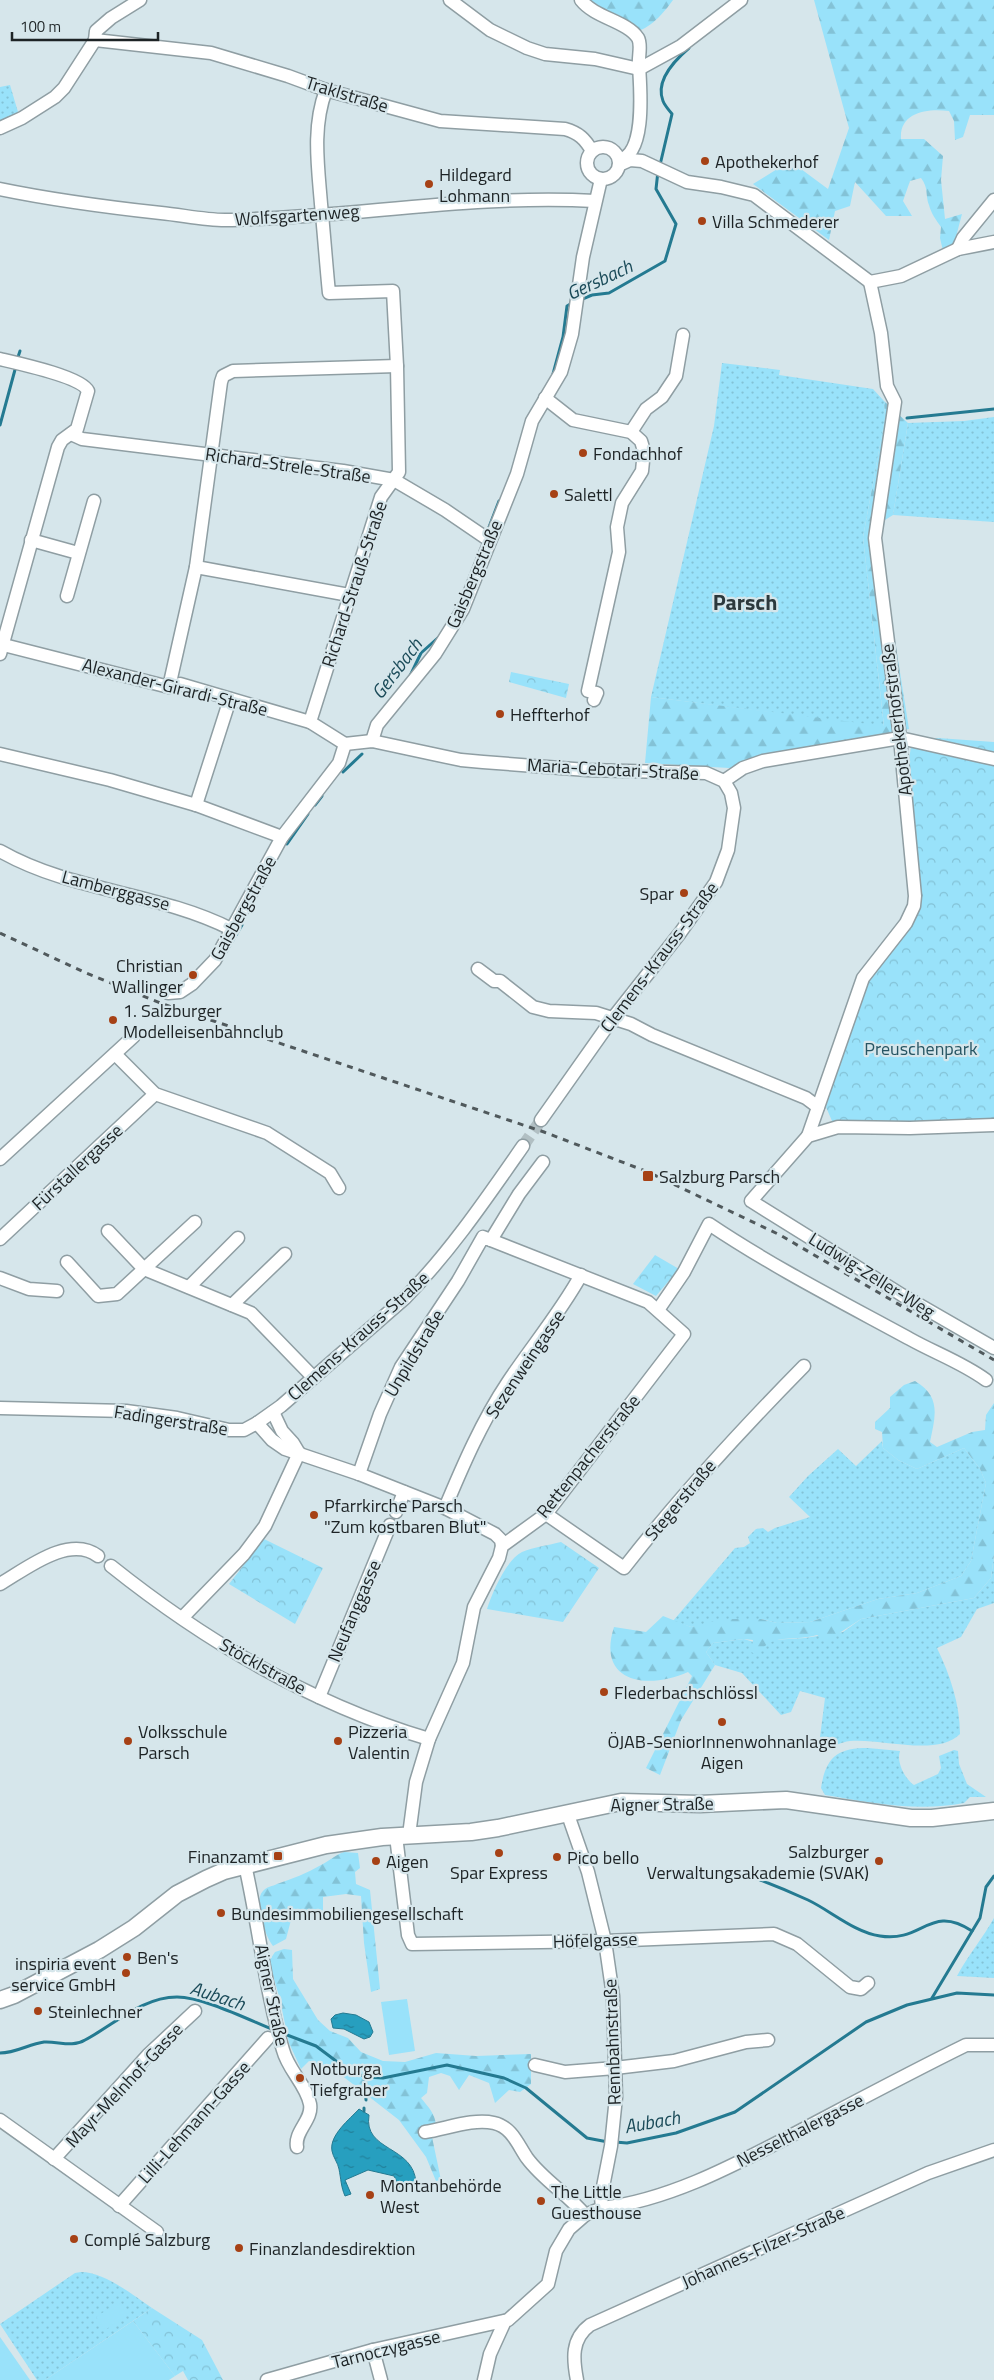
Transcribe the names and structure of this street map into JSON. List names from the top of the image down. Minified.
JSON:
{"streets":{"main road":["Aigner Straße"],"street":["Traklstraße","Wolfsgartenweg","Richard-Strele-Straße","Gaisbergstraße","Richard-Strauß-Straße","Alexander-Girardi-Straße","Apothekerhofstraße","Maria-Cebotari-Straße","Lamberggasse","Clemens-Krauss-Straße","Fürstallergasse","Ludwig-Zeller-Weg","Unpildstraße","Sezenweingasse","Fadingerstraße","Rettenpacherstraße","Stegerstraße","Neufanggasse","Stöcklstraße","Höfelgasse","Rennbahnstraße","Mayr-Melnhof-Gasse","Lilli-Lehmann-Gasse","Nesselthalergasse","Johannes-Filzer-Straße","Tarnoczygasse"]},"crossings":[["Traklstraße","Gaisbergstraße"],["Wolfsgartenweg","Gaisbergstraße"],["Wolfsgartenweg","Richard-Strauß-Straße"],["Richard-Strele-Straße","Gaisbergstraße"],["Richard-Strele-Straße","Richard-Strauß-Straße"],["Gaisbergstraße","Alexander-Girardi-Straße"],["Gaisbergstraße","Maria-Cebotari-Straße"],["Gaisbergstraße","Lamberggasse"],["Richard-Strauß-Straße","Alexander-Girardi-Straße"],["Apothekerhofstraße","Maria-Cebotari-Straße"],["Apothekerhofstraße","Ludwig-Zeller-Weg"],["Maria-Cebotari-Straße","Clemens-Krauss-Straße"],["Clemens-Krauss-Straße","Fadingerstraße"],["Unpildstraße","Rettenpacherstraße"],["Sezenweingasse","Rettenpacherstraße"],["Rettenpacherstraße","Stegerstraße"],["Neufanggasse","Stöcklstraße"],["Aigner Straße","Höfelgasse"],["Aigner Straße","Rennbahnstraße"],["Höfelgasse","Rennbahnstraße"],["Rennbahnstraße","Nesselthalergasse"]],"districts":["Parsch"],"water":["Gersbach","Aubach"],"parks":["Preuschenpark"],"places":{"other":["Apothekerhof","Hildegard Lohmann","Villa Schmederer","Fondachhof","Salettl","Heffterhof","Spar","Christian Wallinger","1. Salzburger Modelleisenbahnclub","Pfarrkirche Parsch \"Zum kostbaren Blut\"","Flederbachschlössl","ÖJAB-SeniorInnenwohnanlage Aigen","Volksschule Parsch","Pizzeria Valentin","Spar Express","Pico bello","Aigen","Salzburger Verwaltungsakademie (SVAK)","Bundesimmobiliengesellschaft","Ben's","inspiria event service GmbH","Steinlechner","Notburga Tiefgraber","Montanbehörde West","The Little Guesthouse","Complé Salzburg","Finanzlandesdirektion"],"transit":["Salzburg Parsch","Finanzamt"]},"scale_bar":"100 m"}
